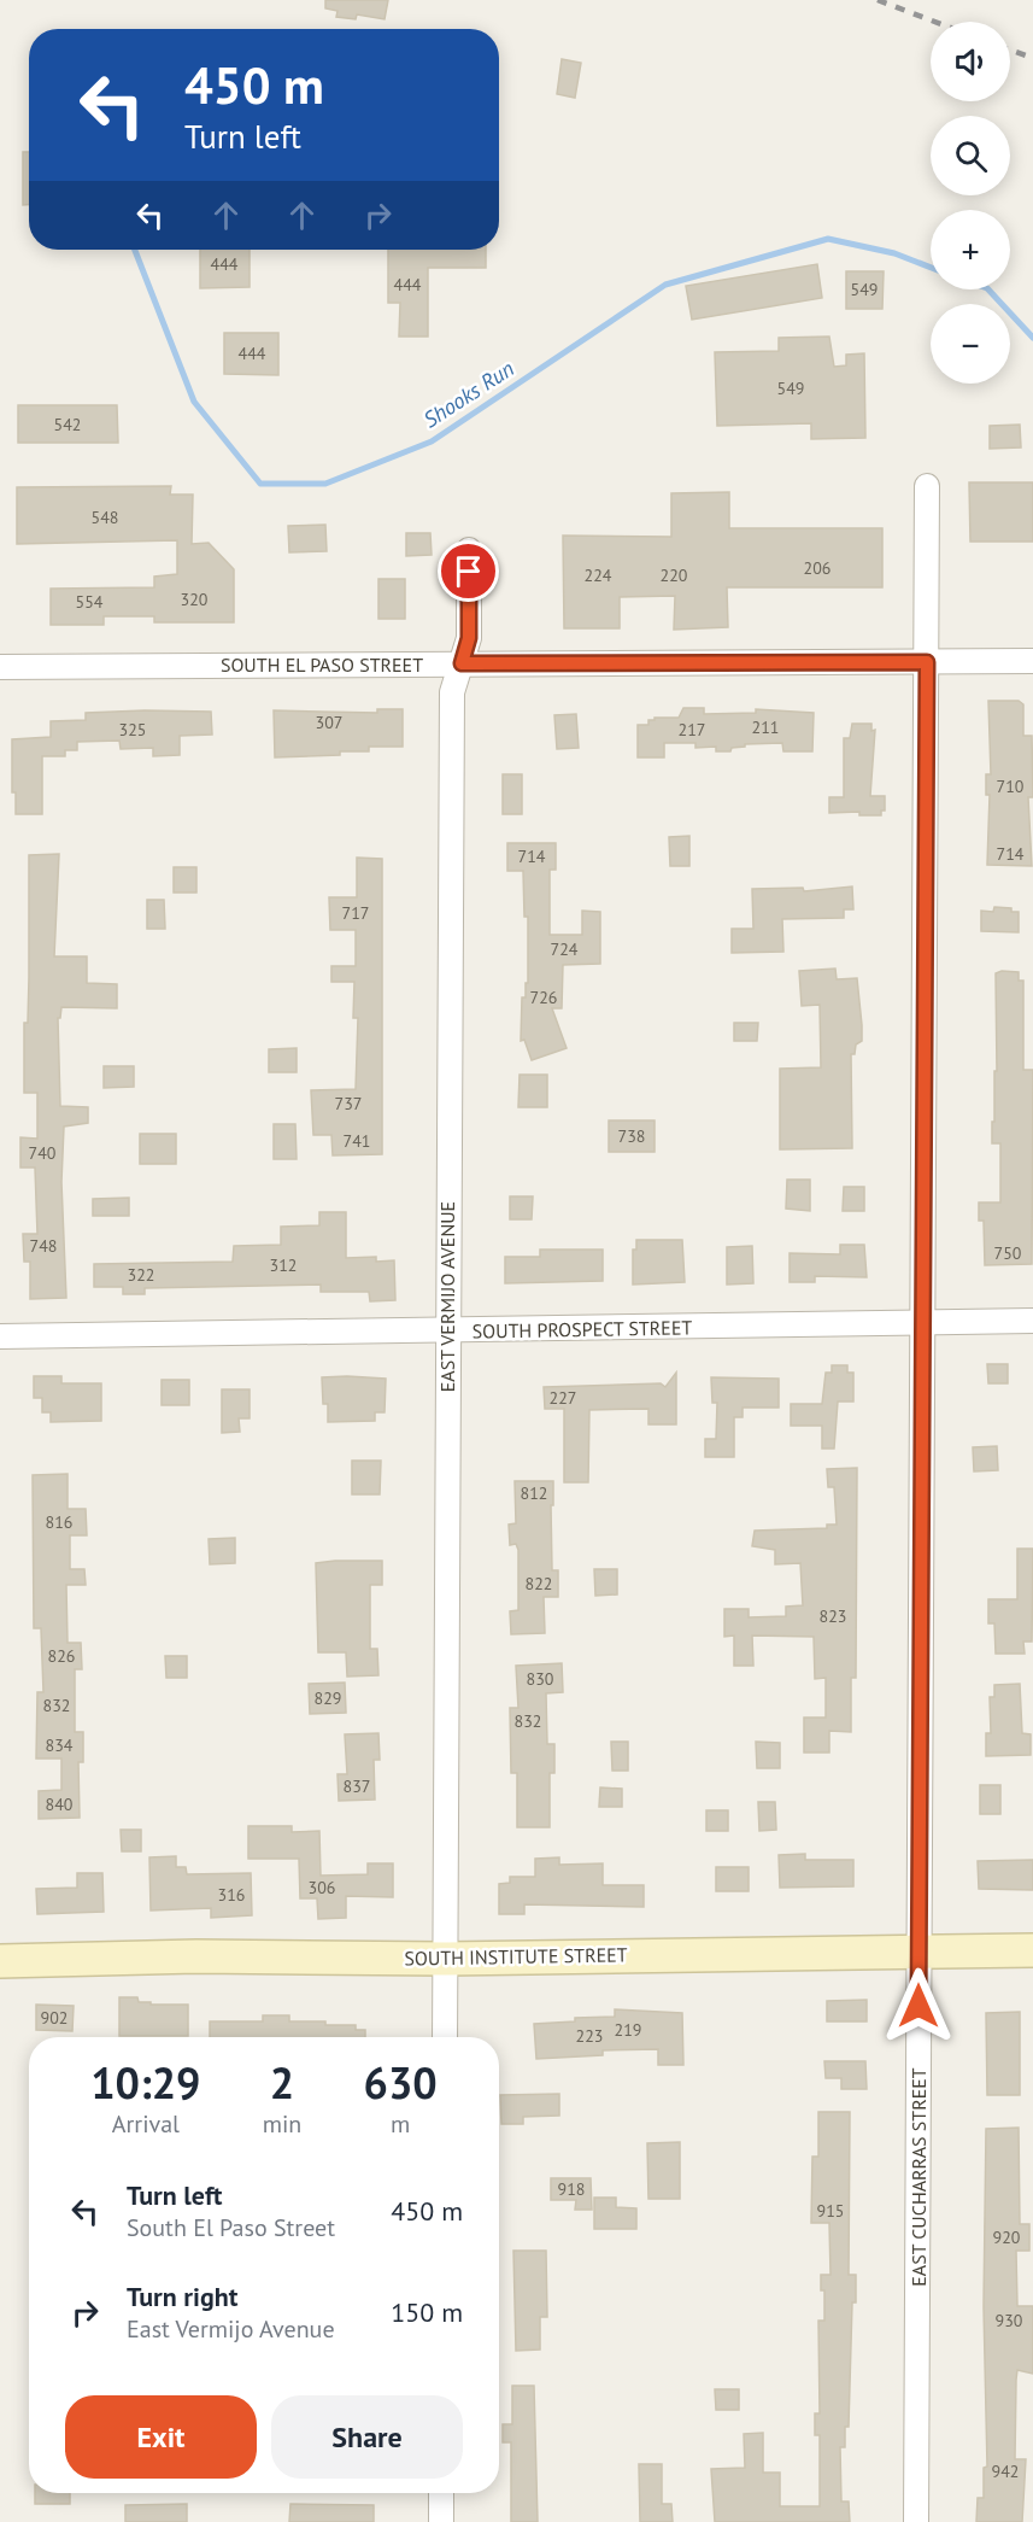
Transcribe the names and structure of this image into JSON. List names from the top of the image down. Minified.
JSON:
{"streets":{"street":["SOUTH EL PASO STREET","EAST VERMIJO AVENUE","SOUTH PROSPECT STREET","SOUTH INSTITUTE STREET","EAST CUCHARRAS STREET"]},"crossings":[["SOUTH EL PASO STREET","EAST VERMIJO AVENUE"],["SOUTH EL PASO STREET","EAST CUCHARRAS STREET"],["EAST VERMIJO AVENUE","SOUTH PROSPECT STREET"],["EAST VERMIJO AVENUE","SOUTH INSTITUTE STREET"],["SOUTH PROSPECT STREET","EAST CUCHARRAS STREET"],["SOUTH INSTITUTE STREET","EAST CUCHARRAS STREET"]],"water":["Shooks Run"],"house_numbers":["444","444","549","444","549","542","548","206","224","220","320","554","307","211","325","217","710","714","714","717","724","726","737","738","741","740","748","750","312","322","227","812","816","822","823","826","830","829","832","832","834","837","840","306","316","902","219","223","918","915","920","930","942"],"page":{"map_buttons":["+","−"],"turn":["450 m","Turn left"],"eta":["10:29","Arrival","2","min","630","m"],"list":[{"name":"Turn left","note":"South El Paso Street","value":"450 m"},{"name":"Turn right","note":"East Vermijo Avenue","value":"150 m"}],"buttons":["Exit","Share"]}}
